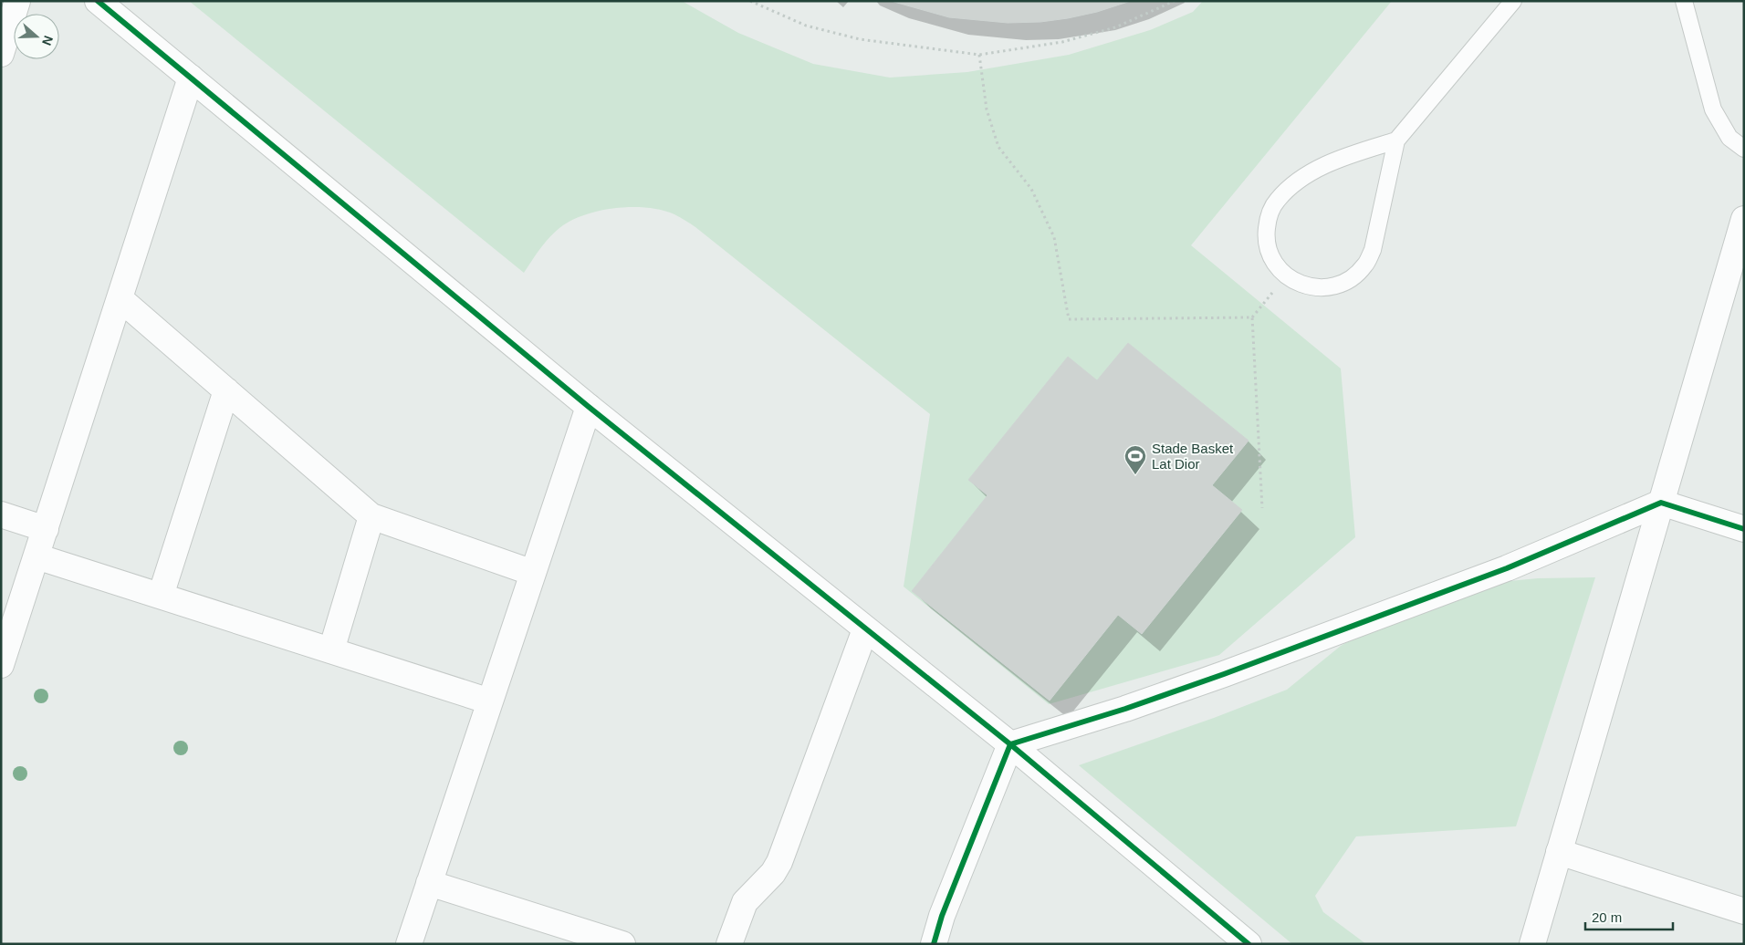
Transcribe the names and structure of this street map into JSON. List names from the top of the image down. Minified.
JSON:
{"places":{"sports":["Stade Basket Lat Dior"]},"scale_bar":"20 m","north":"right"}
